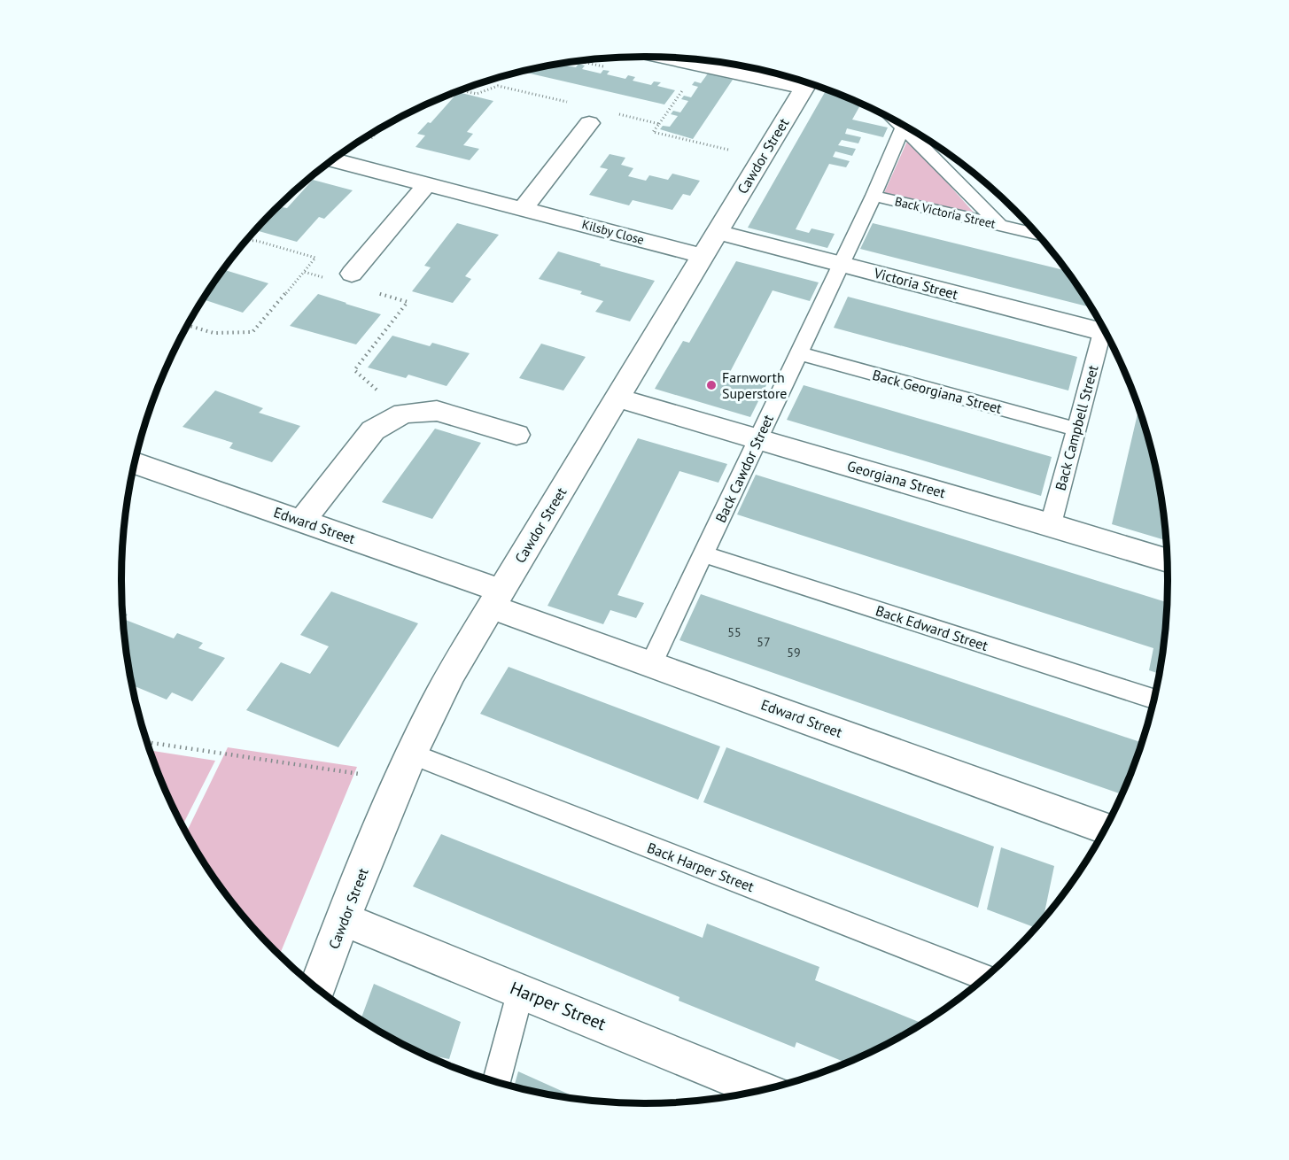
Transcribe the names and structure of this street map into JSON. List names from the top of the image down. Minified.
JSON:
{"streets":{"street":["Cawdor Street","Kilsby Close","Victoria Street","Georgiana Street","Edward Street","Harper Street"],"lane":["Back Victoria Street","Back Georgiana Street","Back Campbell Street","Back Cawdor Street","Back Edward Street","Back Harper Street"]},"crossings":[["Cawdor Street","Kilsby Close"],["Cawdor Street","Victoria Street"],["Cawdor Street","Georgiana Street"],["Cawdor Street","Edward Street"],["Cawdor Street","Back Harper Street"],["Cawdor Street","Harper Street"],["Back Victoria Street","Back Cawdor Street"],["Victoria Street","Back Cawdor Street"],["Back Georgiana Street","Back Campbell Street"],["Back Georgiana Street","Back Cawdor Street"],["Back Campbell Street","Georgiana Street"],["Back Cawdor Street","Georgiana Street"],["Back Cawdor Street","Edward Street"],["Back Cawdor Street","Back Edward Street"]],"places":["Farnworth Superstore"],"house_numbers":["55","57","59"]}
